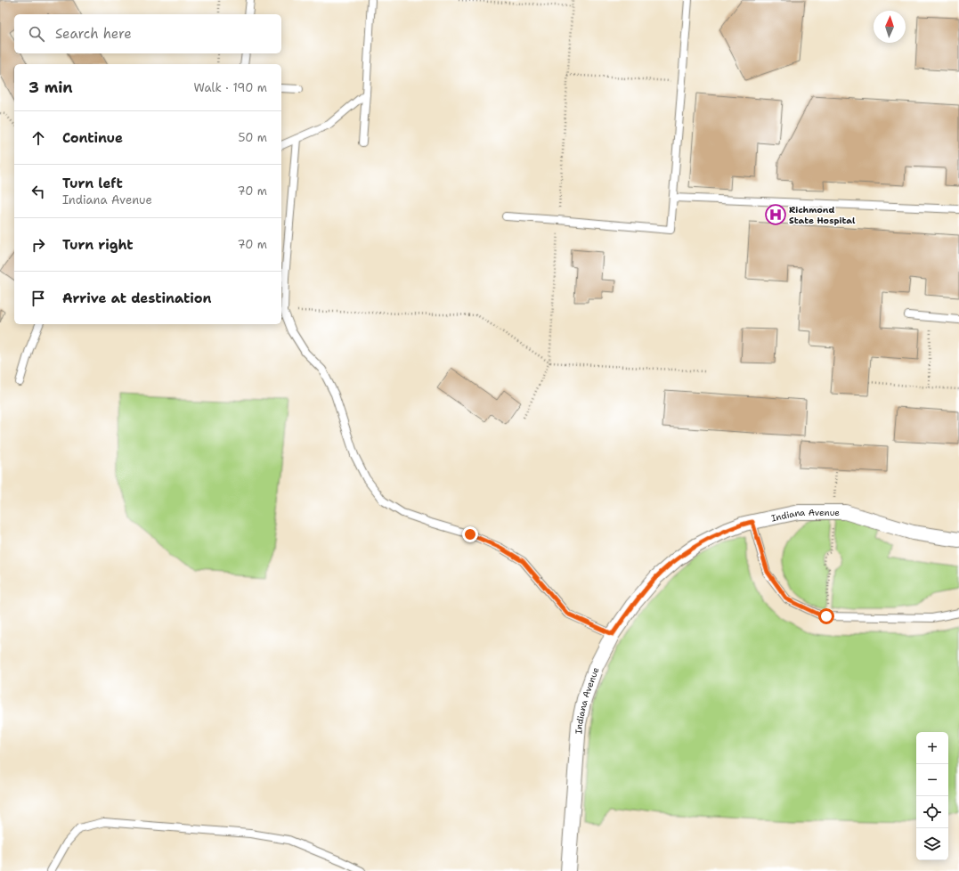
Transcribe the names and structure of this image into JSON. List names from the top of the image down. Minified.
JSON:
{"streets":{"street":["Indiana Avenue"]},"places":{"hospital":["Richmond State Hospital"]},"north":"top","page":{"search":"Search here","heading":["3 min","Walk · 190 m"],"list":[["Continue","50 m"],["Turn left","Indiana Avenue","70 m"],["Turn right","70 m"],"Arrive at destination"],"map_buttons":["+","−"]}}
